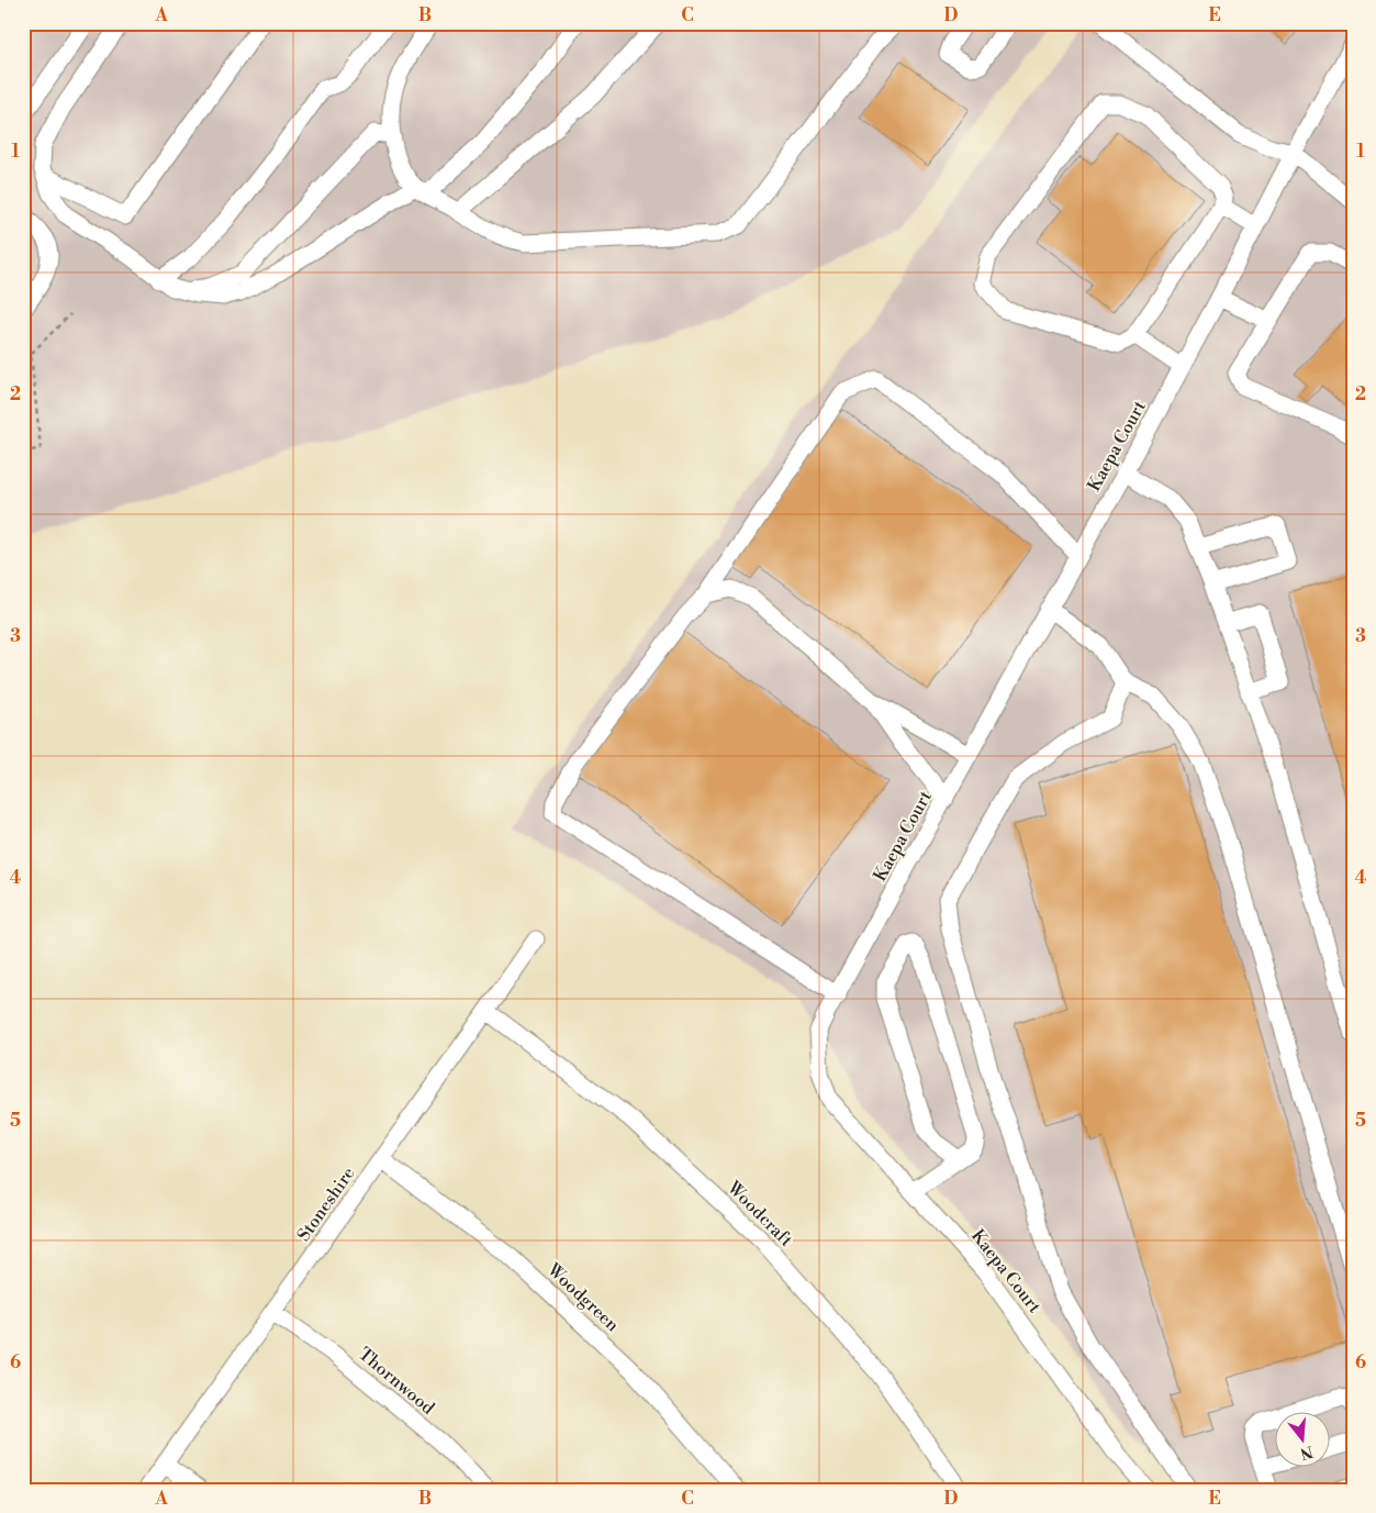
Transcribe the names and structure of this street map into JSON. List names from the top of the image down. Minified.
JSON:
{"streets":{"street":["Kaepa Court","Stoneshire","Woodcraft","Woodgreen","Thornwood"]},"crossings":[["Stoneshire","Woodcraft"],["Stoneshire","Woodgreen"],["Stoneshire","Thornwood"]],"north":"bottom","grid":{"columns":["A","B","C","D","E"],"rows":["1","2","3","4","5","6"]}}
